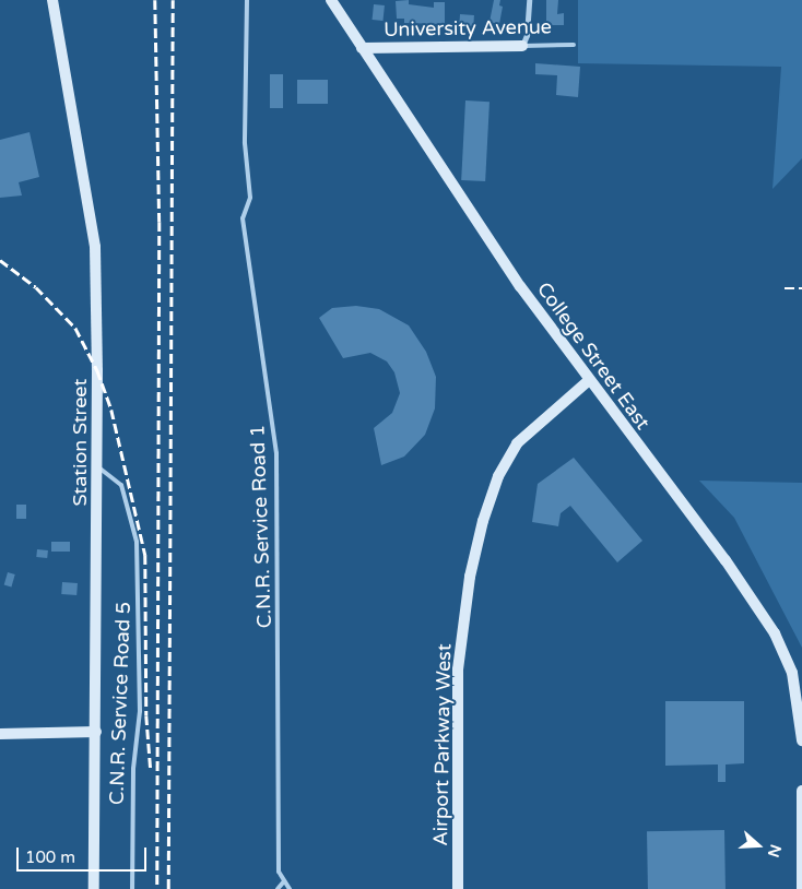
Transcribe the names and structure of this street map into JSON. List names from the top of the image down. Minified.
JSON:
{"streets":{"street":["University Avenue","College Street East","Station Street","Airport Parkway West"],"lane":["C.N.R. Service Road 1","C.N.R. Service Road 5"]},"crossings":[["University Avenue","College Street East"],["College Street East","Airport Parkway West"],["Station Street","C.N.R. Service Road 5"]],"scale_bar":"100 m","north":"right"}
